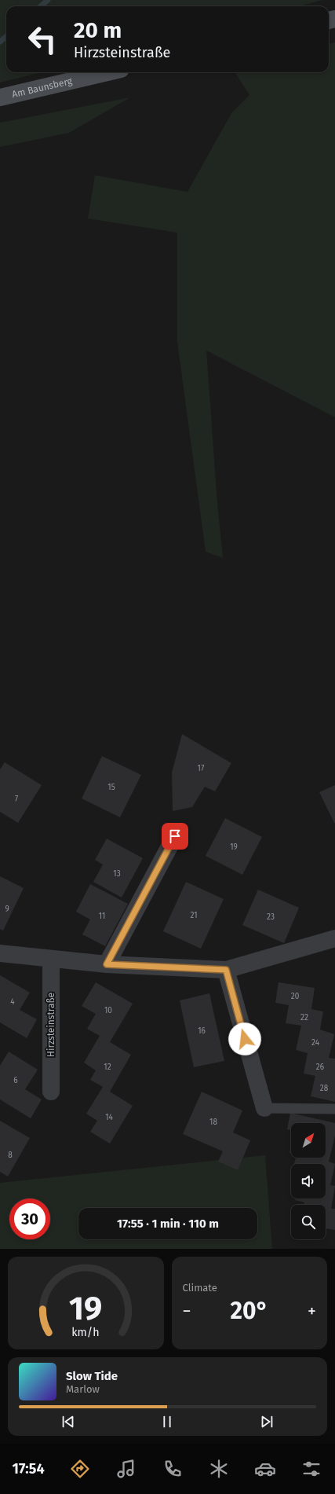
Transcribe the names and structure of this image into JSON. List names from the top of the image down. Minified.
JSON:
{"streets":{"main road":["Am Baunsberg"],"street":["Hirzsteinstraße"]},"house_numbers":["17","15","7","19","13","9","21","11","23","20","4","10","22","16","24","12","26","6","28","14","18","8"],"north":"top right","page":{"turn":["20 m","Hirzsteinstraße"],"limit":"30","trip":"17:55 · 1 min · 110 m","tile":"Climate","heat":["−","20°","+"],"song":["Slow Tide","Marlow"],"tabs":"17:54","gauge":["19","km/h"]}}
